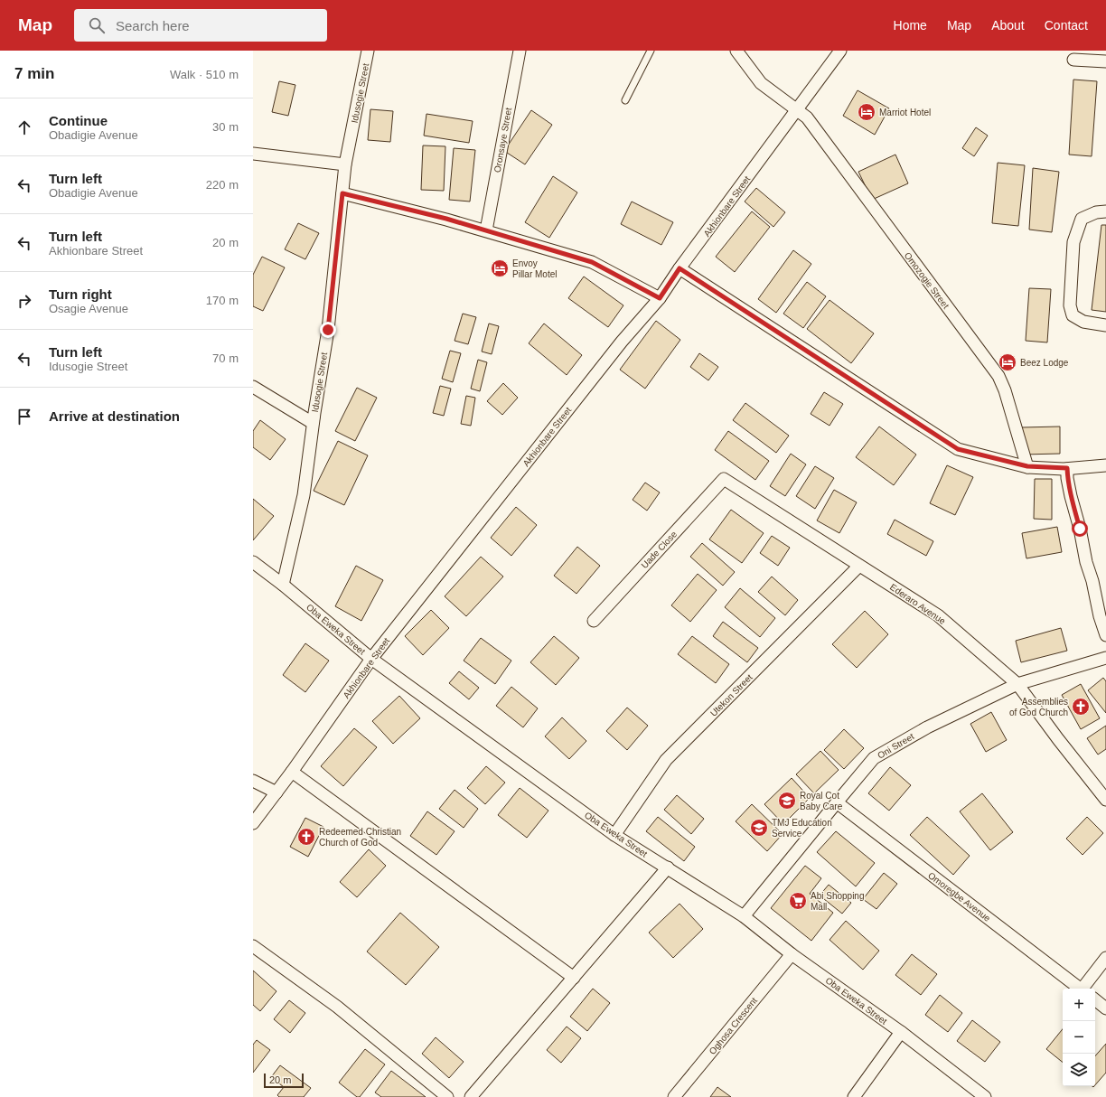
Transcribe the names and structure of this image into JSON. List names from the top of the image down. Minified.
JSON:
{"streets":{"street":["Idusogie Street","Oronsaye Street","Akhionbare Street","Omozogie Street","Uade Close","Ederaro Avenue","Oba Eweka Street","Utekon Street","Oni Street","Omoregbe Avenue","Oghosa Crescent"]},"crossings":[["Idusogie Street","Oba Eweka Street"],["Akhionbare Street","Omozogie Street"],["Akhionbare Street","Oba Eweka Street"],["Uade Close","Ederaro Avenue"],["Ederaro Avenue","Utekon Street"],["Ederaro Avenue","Oni Street"],["Oba Eweka Street","Utekon Street"],["Oba Eweka Street","Oni Street"],["Oba Eweka Street","Oghosa Crescent"],["Oni Street","Omoregbe Avenue"]],"places":{"hotel":["Marriot Hotel","Envoy Pillar Motel","Beez Lodge"],"church":["Assemblies of God Church","Redeemed Christian Church of God"],"school or university":["Royal Cot Baby Care","TMJ Education Service"],"supermarket":["Abi Shopping Mall"]},"scale_bar":"20 m","page":{"header":"Map","search":"Search here","nav":["Home","Map","About","Contact"],"heading":["7 min","Walk · 510 m"],"list":[["Continue","Obadigie Avenue","30 m"],["Turn left","Obadigie Avenue","220 m"],["Turn left","Akhionbare Street","20 m"],["Turn right","Osagie Avenue","170 m"],["Turn left","Idusogie Street","70 m"],"Arrive at destination"],"map_buttons":["+","−"],"scale":"20 m"}}
